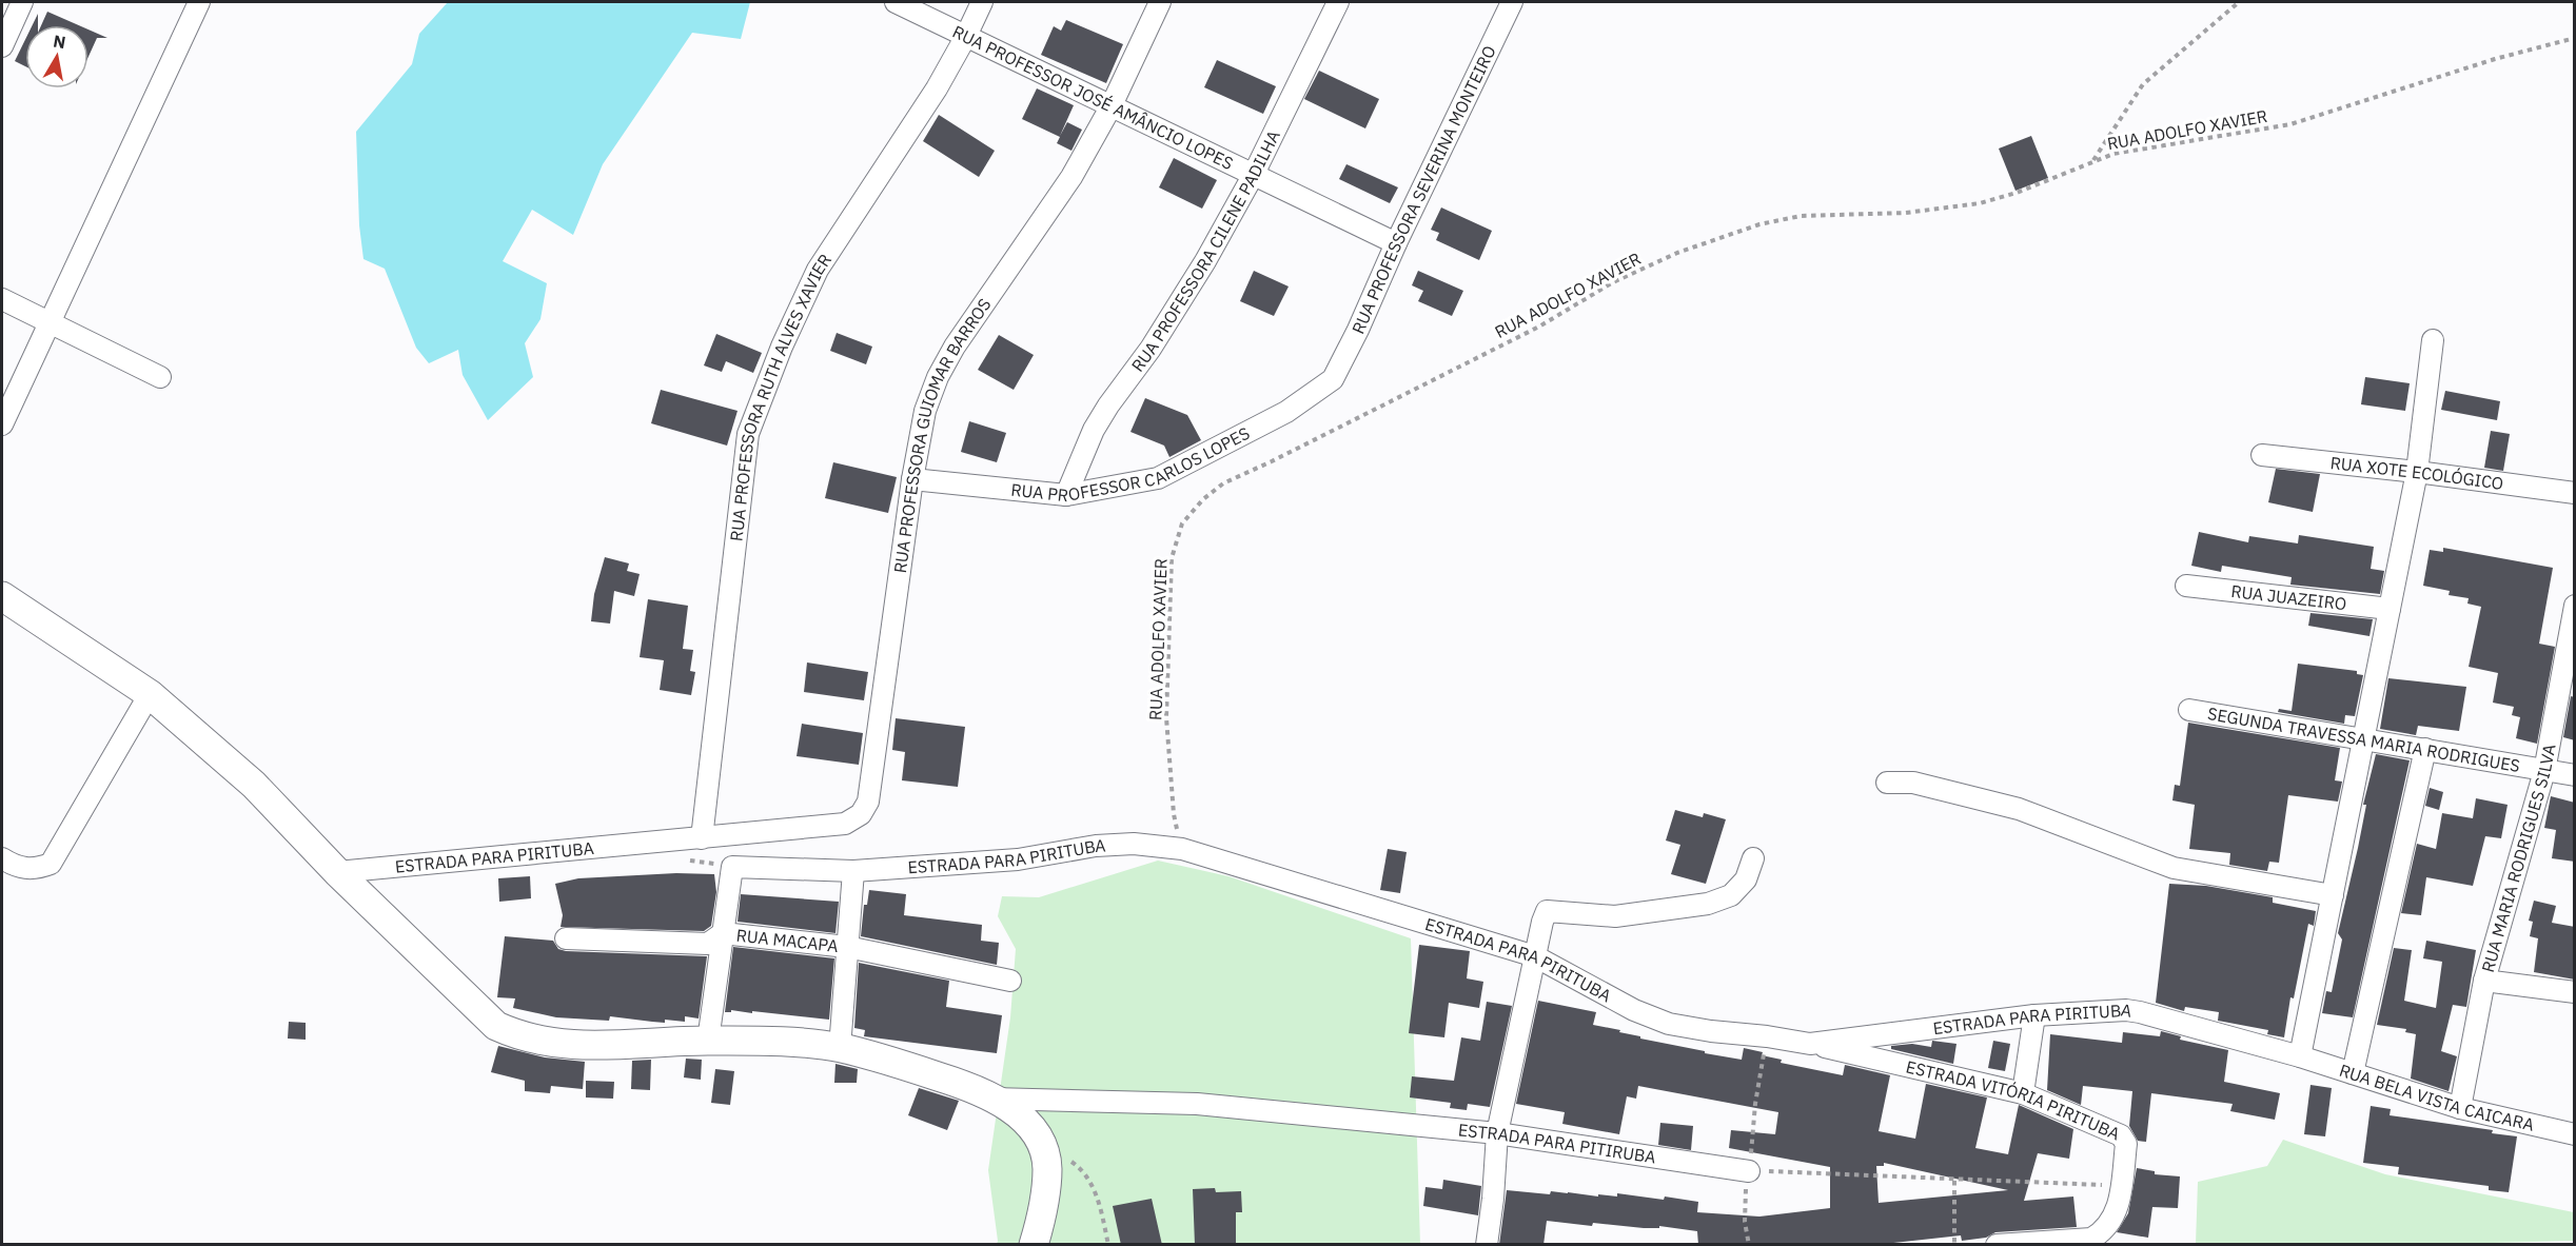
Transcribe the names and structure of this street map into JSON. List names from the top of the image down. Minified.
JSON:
{"streets":{"street":["RUA PROFESSOR JOSÉ AMÂNCIO LOPES","RUA PROFESSORA SEVERINA MONTEIRO","RUA PROFESSORA CILENE PADILHA","RUA PROFESSORA RUTH ALVES XAVIER","RUA PROFESSORA GUIOMAR BARROS","RUA PROFESSOR CARLOS LOPES","RUA XOTE ECOLÓGICO","RUA JUAZEIRO","SEGUNDA TRAVESSA MARIA RODRIGUES","ESTRADA PARA PIRITUBA","RUA MARIA RODRIGUES SILVA","RUA MACAPA","RUA BELA VISTA CAICARA","ESTRADA VITÓRIA PIRITUBA","ESTRADA PARA PITIRUBA"],"path":["RUA ADOLFO XAVIER"]},"crossings":[["RUA PROFESSOR JOSÉ AMÂNCIO LOPES","RUA PROFESSORA SEVERINA MONTEIRO"],["RUA PROFESSOR JOSÉ AMÂNCIO LOPES","RUA PROFESSORA CILENE PADILHA"],["RUA PROFESSOR JOSÉ AMÂNCIO LOPES","RUA PROFESSORA RUTH ALVES XAVIER"],["RUA PROFESSOR JOSÉ AMÂNCIO LOPES","RUA PROFESSORA GUIOMAR BARROS"],["RUA ADOLFO XAVIER","ESTRADA PARA PIRITUBA"],["RUA PROFESSORA SEVERINA MONTEIRO","RUA PROFESSOR CARLOS LOPES"],["RUA PROFESSORA CILENE PADILHA","RUA PROFESSOR CARLOS LOPES"],["RUA PROFESSORA RUTH ALVES XAVIER","ESTRADA PARA PIRITUBA"],["RUA PROFESSORA GUIOMAR BARROS","RUA PROFESSOR CARLOS LOPES"],["RUA PROFESSORA GUIOMAR BARROS","ESTRADA PARA PIRITUBA"],["SEGUNDA TRAVESSA MARIA RODRIGUES","RUA MARIA RODRIGUES SILVA"],["ESTRADA PARA PIRITUBA","RUA MACAPA"],["ESTRADA PARA PIRITUBA","RUA BELA VISTA CAICARA"],["ESTRADA PARA PIRITUBA","ESTRADA VITÓRIA PIRITUBA"],["RUA MARIA RODRIGUES SILVA","RUA BELA VISTA CAICARA"]],"north":"top"}
